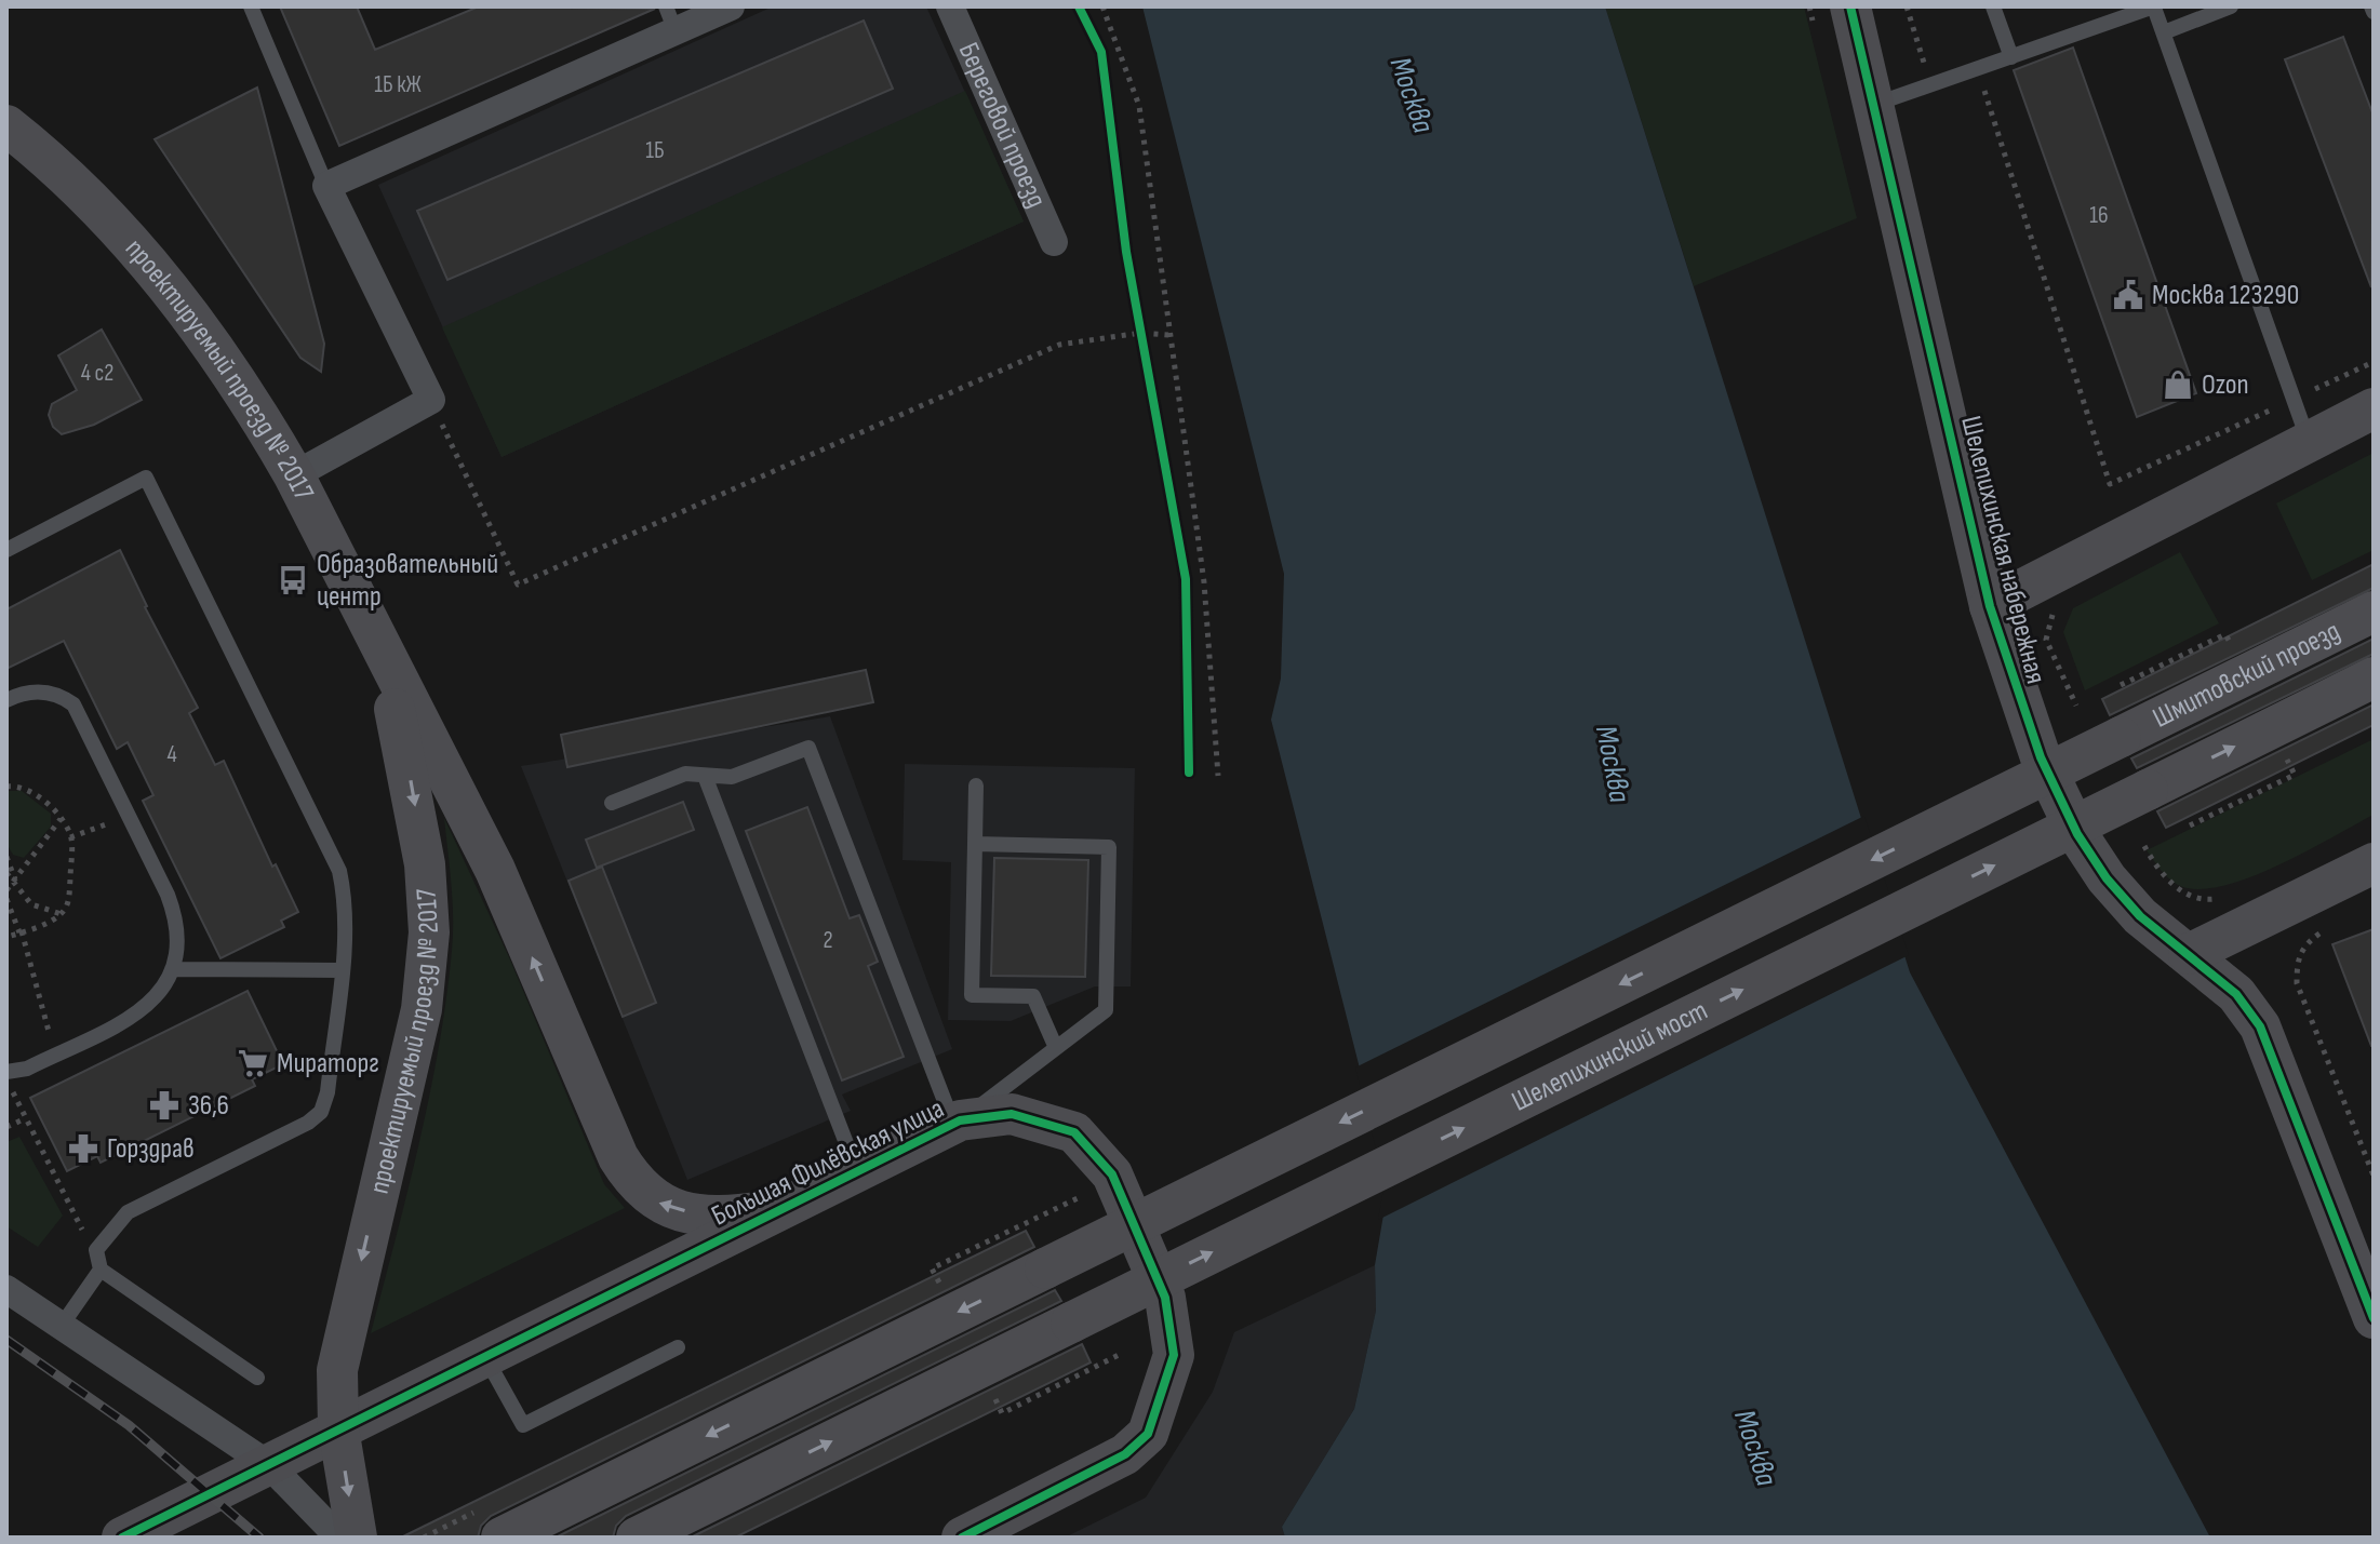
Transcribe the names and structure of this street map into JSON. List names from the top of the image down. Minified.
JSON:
{"streets":{"street":["Береговой проезд","проектируемый проезд № 2017","Шелепихинская набережная","Шмитовский проезд","Шелепихинский мост","Большая Филёвская улица"]},"crossings":[["проектируемый проезд № 2017","Большая Филёвская улица"],["Шмитовский проезд","Шелепихинский мост"]],"water":["Москва"],"places":{"public building":["Москва 123290"],"shop":["Ozon"],"bus stop":["Образовательный центр"],"supermarket":["Мираторг"],"pharmacy":["36,6","Горздрав"]},"house_numbers":["1Б кЖ","1Б","16","4 с2","4","2"]}
